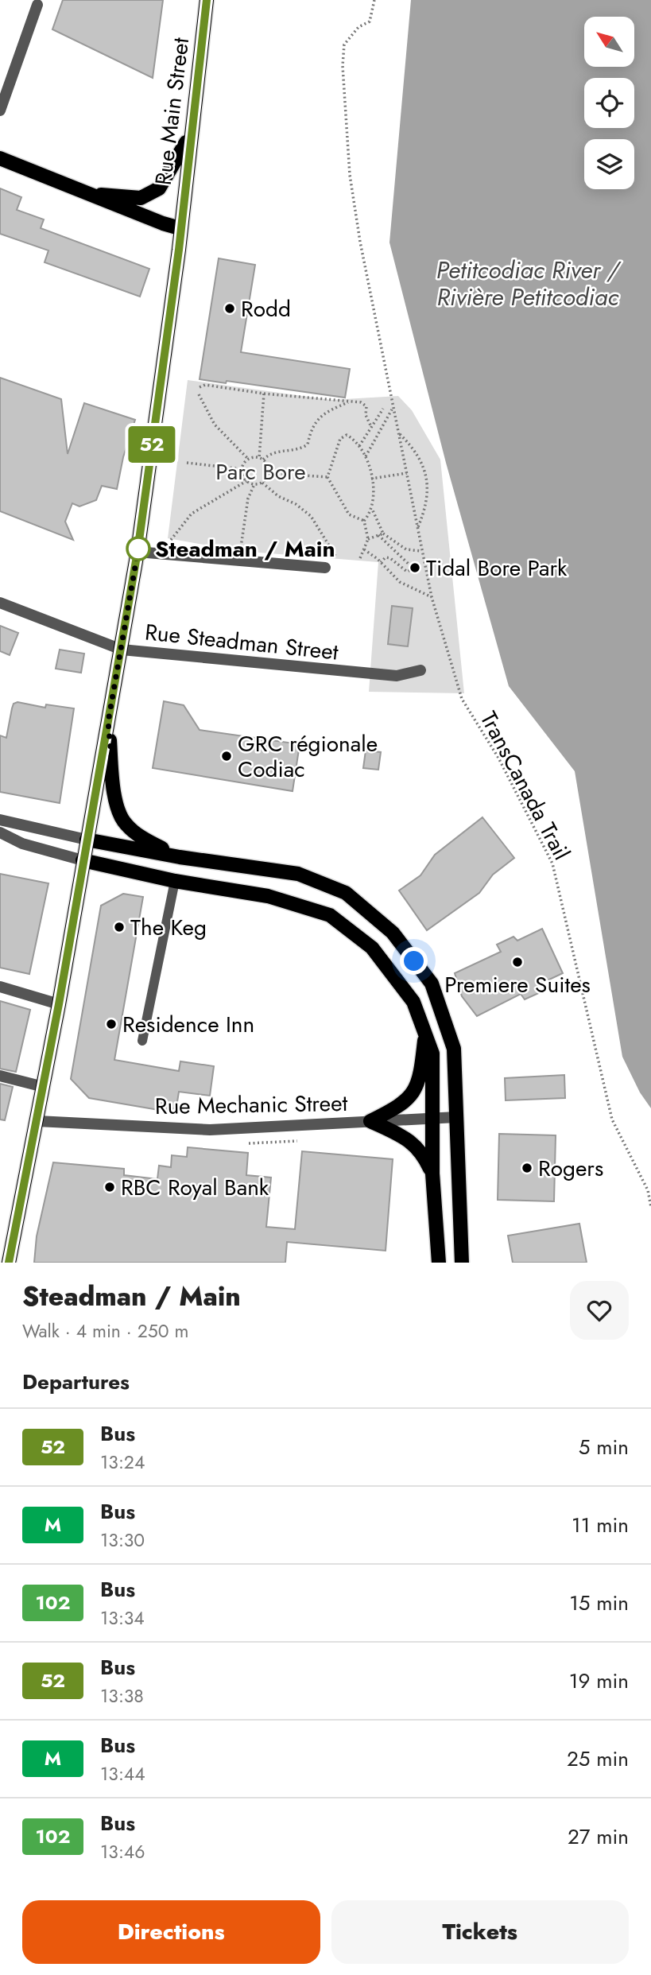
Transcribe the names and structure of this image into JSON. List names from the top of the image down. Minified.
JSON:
{"streets":{"main road":["Rue Main Street"],"street":["Rue Steadman Street","Rue Mechanic Street"],"path":["TransCanada Trail"]},"crossings":[["Rue Main Street","Rue Steadman Street"],["Rue Main Street","Rue Mechanic Street"]],"water":["Petitcodiac River / Rivière Petitcodiac"],"parks":["Parc Bore"],"places":["Rodd","Steadman / Main","Tidal Bore Park","GRC régionale Codiac","The Keg","Premiere Suites","Residence Inn","Rogers","RBC Royal Bank"],"lines":["bus line 52"],"north":"top left","page":{"on_map":"52","heading":[["Steadman / Main","Walk · 4 min · 250 m"],"Departures"],"list":[{"mark":"52","name":"Bus","note":"13:24","value":"5 min"},{"mark":"M","name":"Bus","note":"13:30","value":"11 min"},{"mark":"102","name":"Bus","note":"13:34","value":"15 min"},{"mark":"52","name":"Bus","note":"13:38","value":"19 min"},{"mark":"M","name":"Bus","note":"13:44","value":"25 min"},{"mark":"102","name":"Bus","note":"13:46","value":"27 min"}],"buttons":["Directions","Tickets"]}}
